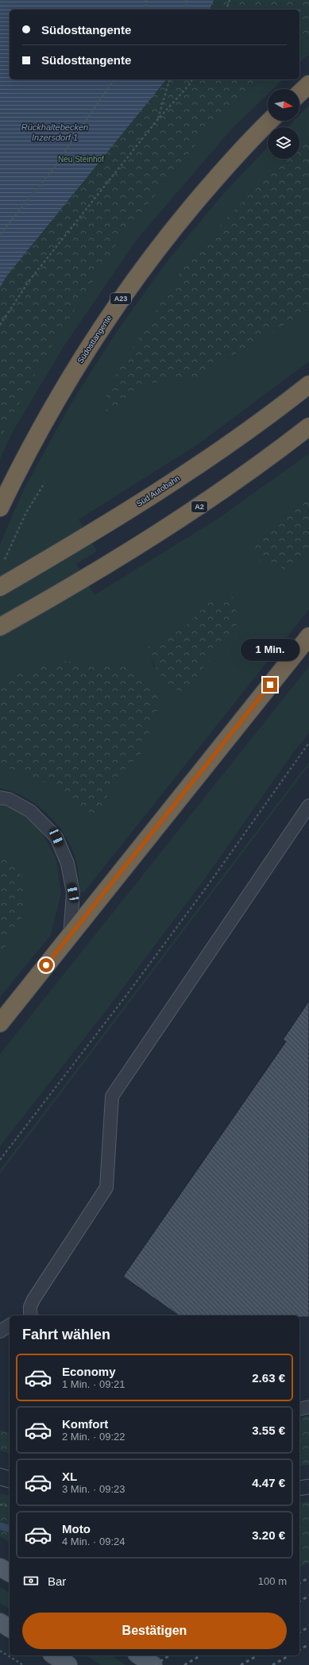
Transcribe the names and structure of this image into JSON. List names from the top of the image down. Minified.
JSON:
{"streets":{"highway":["A23","Südosttangente","Süd Autobahn","A2"]},"water":["Rückhaltebecken Inzersdorf 1"],"parks":["Neu Steinhof"],"north":"right","page":{"banner":["Südosttangente","Südosttangente"],"bubble":"1 Min.","heading":"Fahrt wählen","list":[{"name":"Economy","note":"1 Min. · 09:21","value":"2.63 €"},{"name":"Komfort","note":"2 Min. · 09:22","value":"3.55 €"},{"name":"XL","note":"3 Min. · 09:23","value":"4.47 €"},{"name":"Moto","note":"4 Min. · 09:24","value":"3.20 €"}],"pay":["Bar","100 m"],"buttons":"Bestätigen"}}
